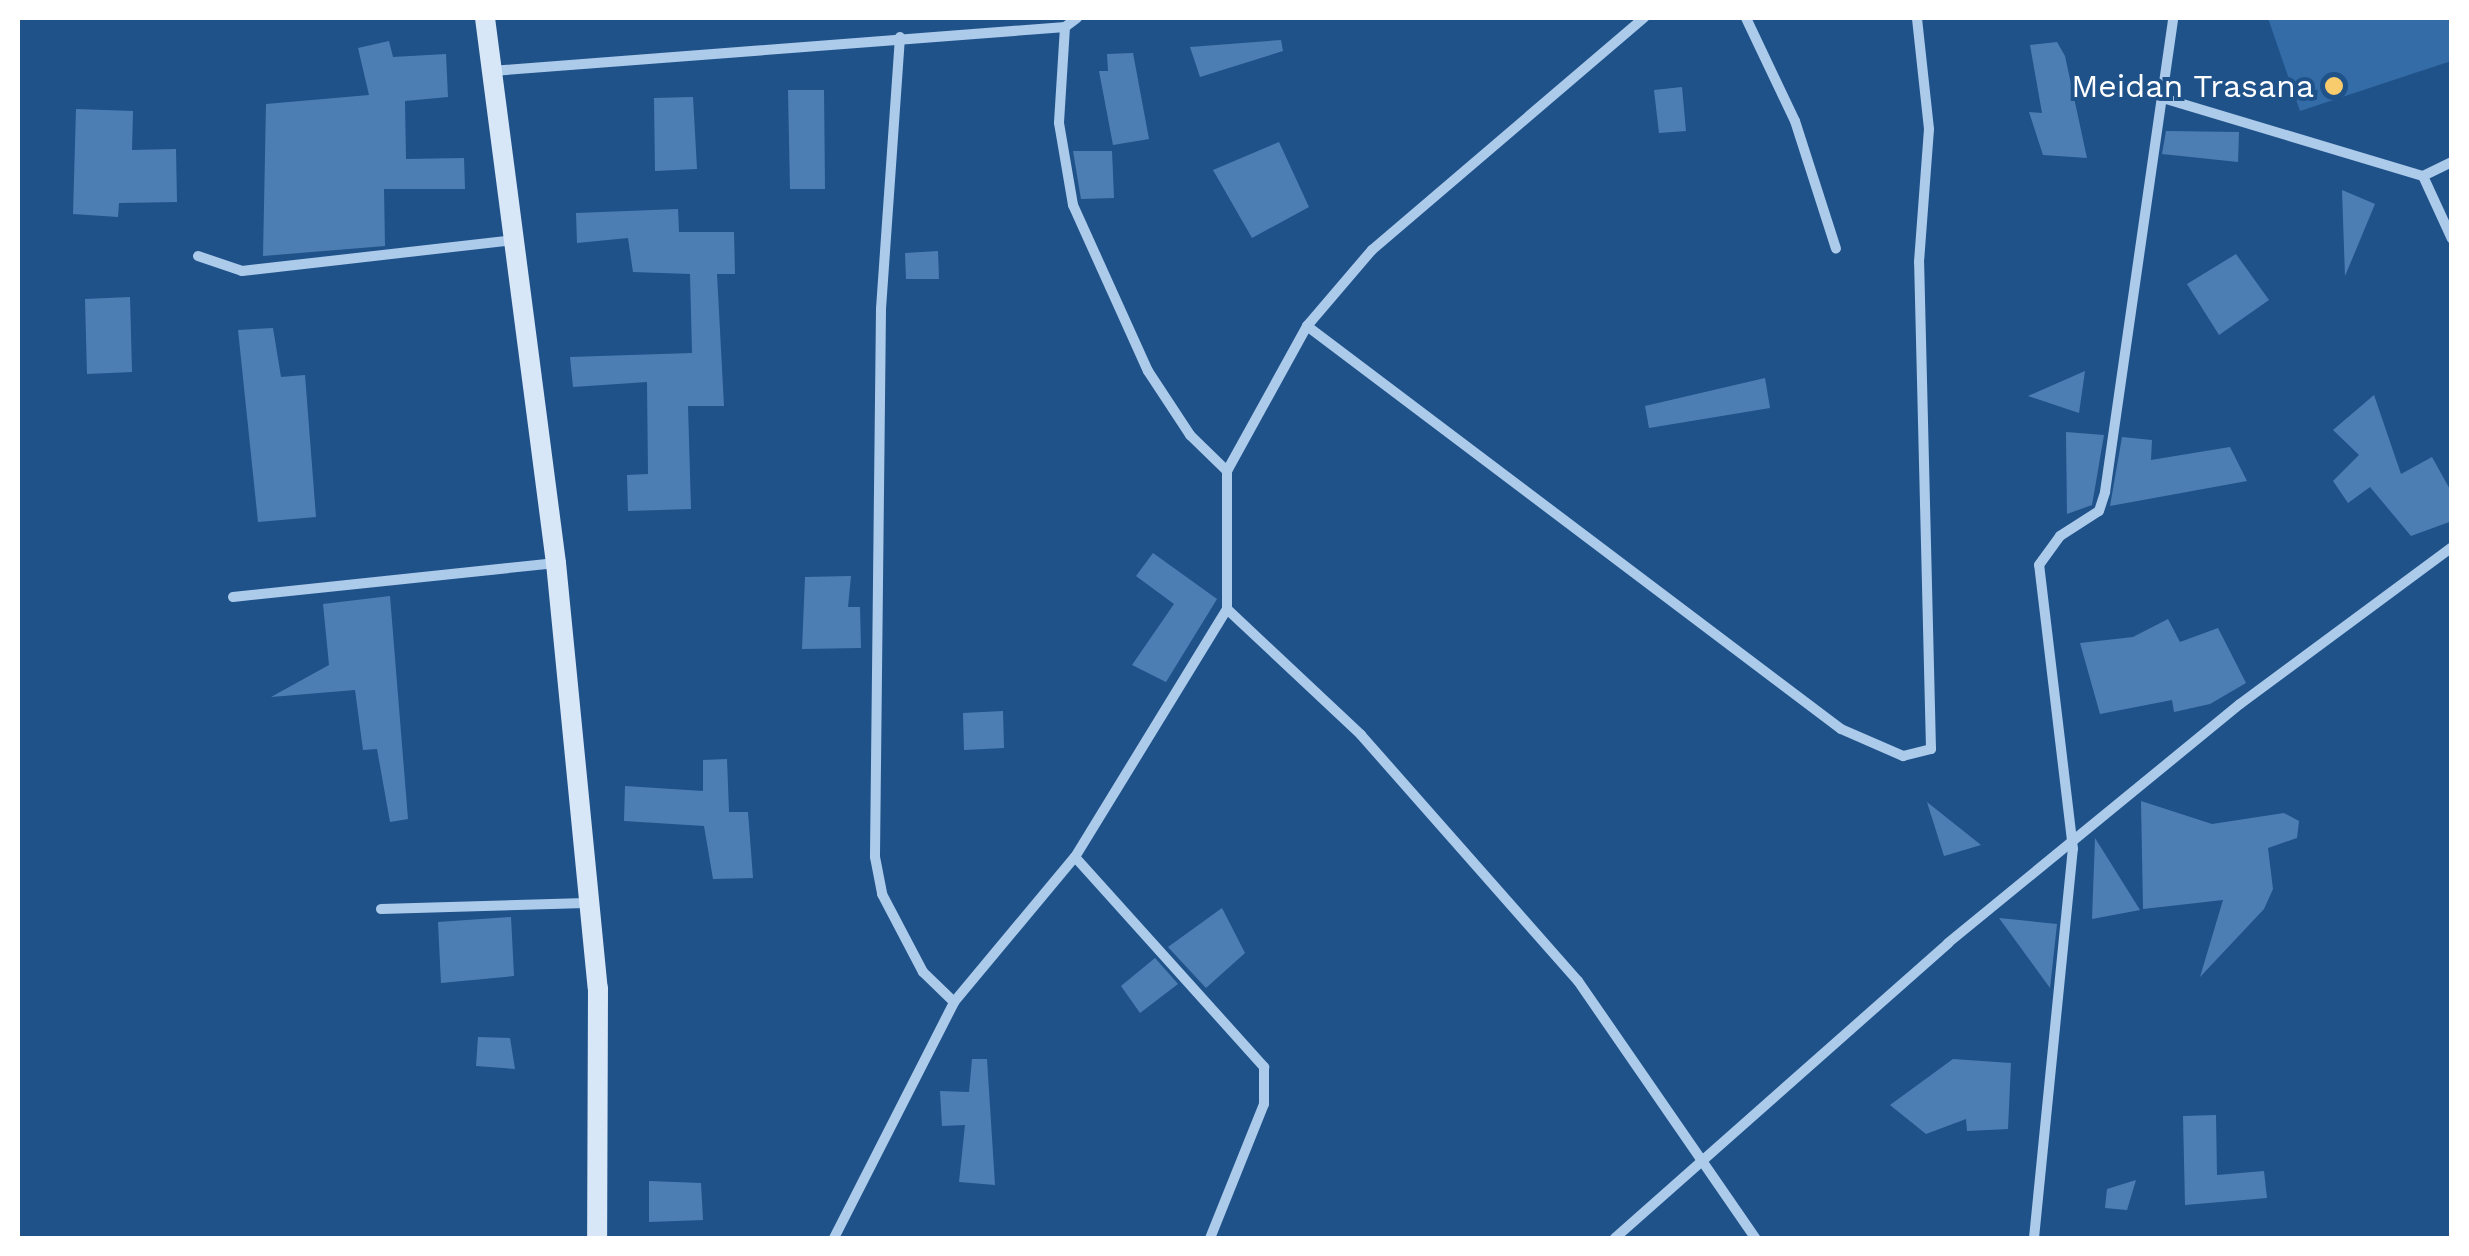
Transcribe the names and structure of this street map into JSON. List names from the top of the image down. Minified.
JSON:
{"places":["Meidan Trasana"]}
